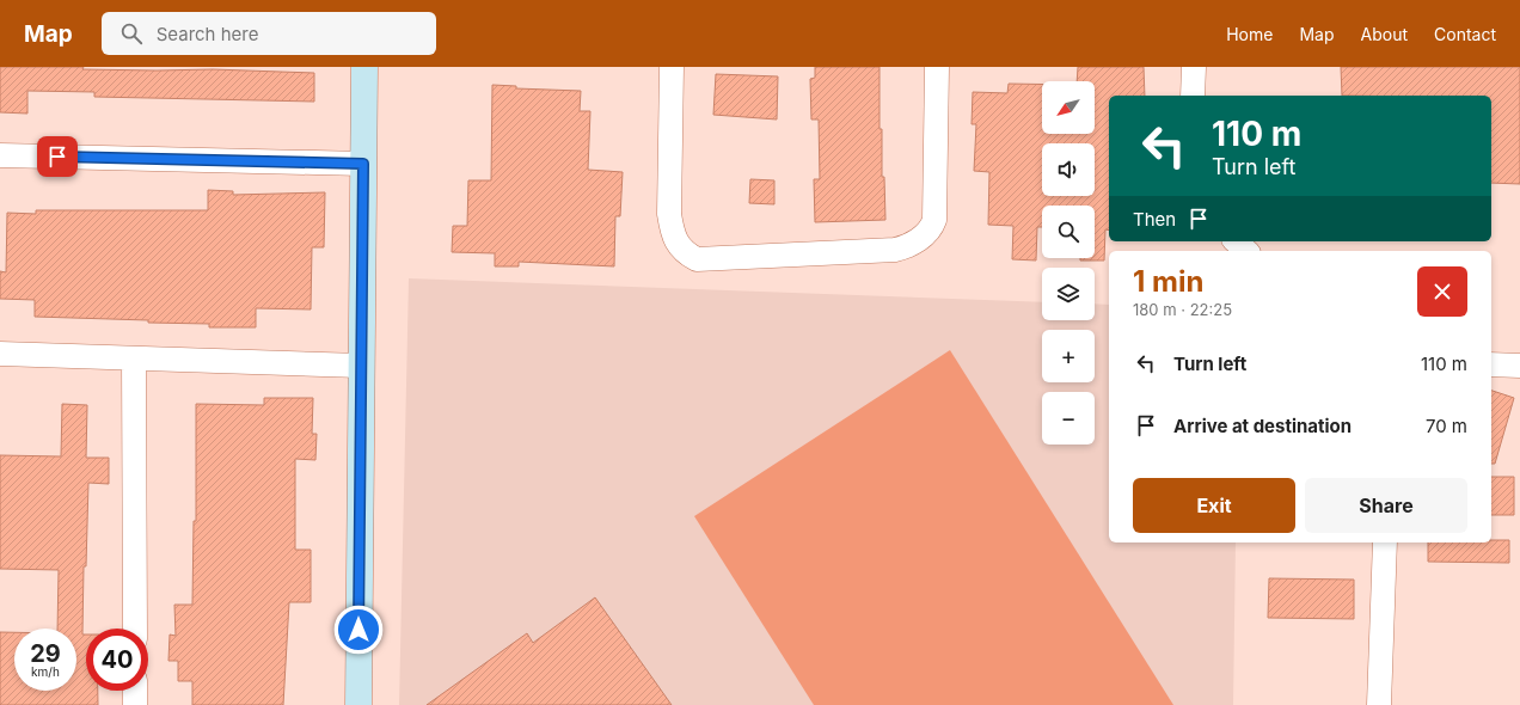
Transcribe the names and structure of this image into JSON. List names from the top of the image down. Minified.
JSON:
{"north":"bottom left","page":{"header":"Map","search":"Search here","nav":["Home","Map","About","Contact"],"map_buttons":["+","−"],"turn":["110 m","Turn left"],"then":"Then","heading":["1 min","180 m · 22:25"],"list":[{"name":"Turn left","value":"110 m"},{"name":"Arrive at destination","value":"70 m"}],"buttons":["Exit","Share"],"speed":"29 km/h","limit":"40"}}
